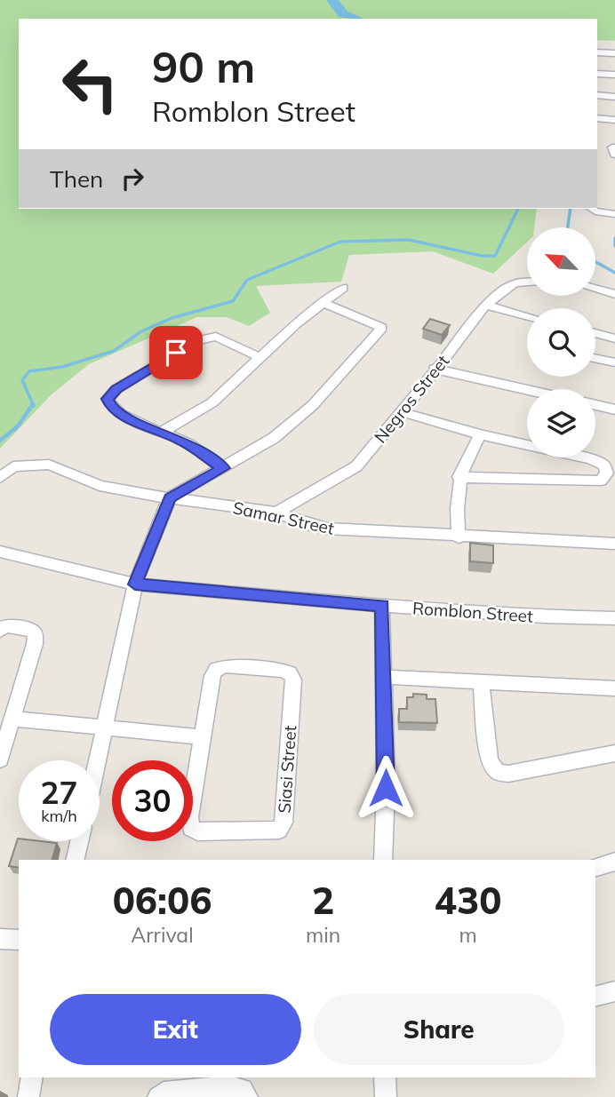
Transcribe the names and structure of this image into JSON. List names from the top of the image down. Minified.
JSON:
{"streets":{"street":["Negros Street","Samar Street","Romblon Street","Siasi Street"]},"crossings":[["Negros Street","Samar Street"]],"north":"top left","page":{"turn":["90 m","Romblon Street"],"then":"Then","speed":"27 km/h","limit":"30","eta":["06:06","Arrival","2","min","430","m"],"buttons":["Exit","Share"]}}
